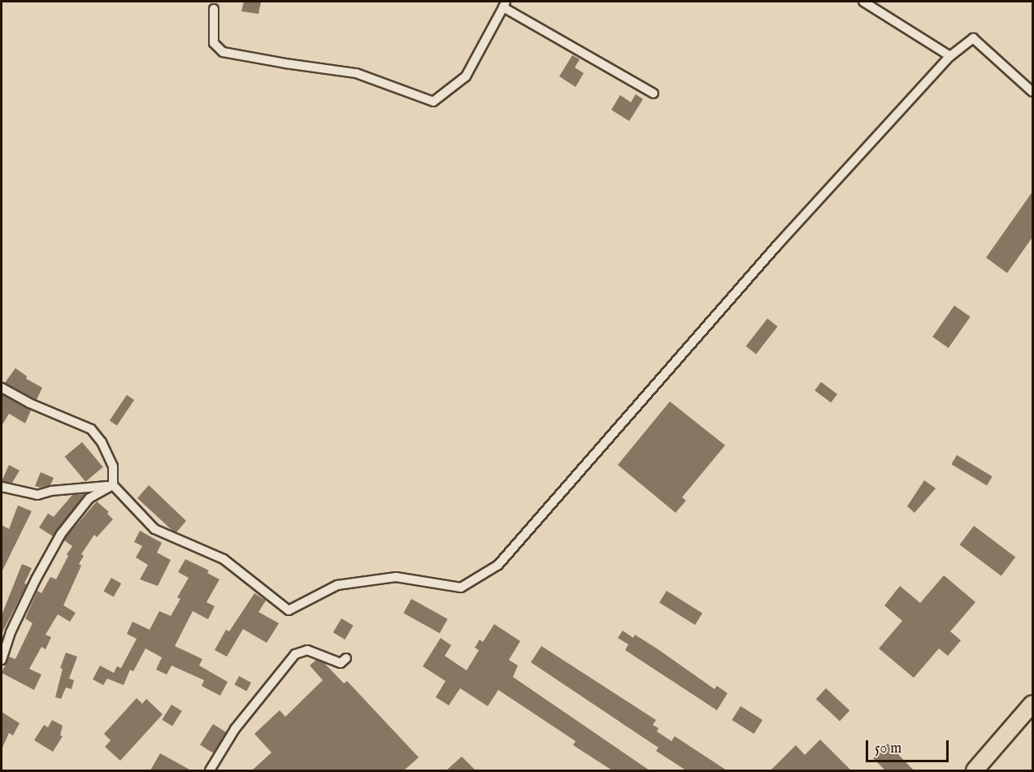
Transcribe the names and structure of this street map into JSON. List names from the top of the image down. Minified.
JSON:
{"scale_bar":"50 m"}
